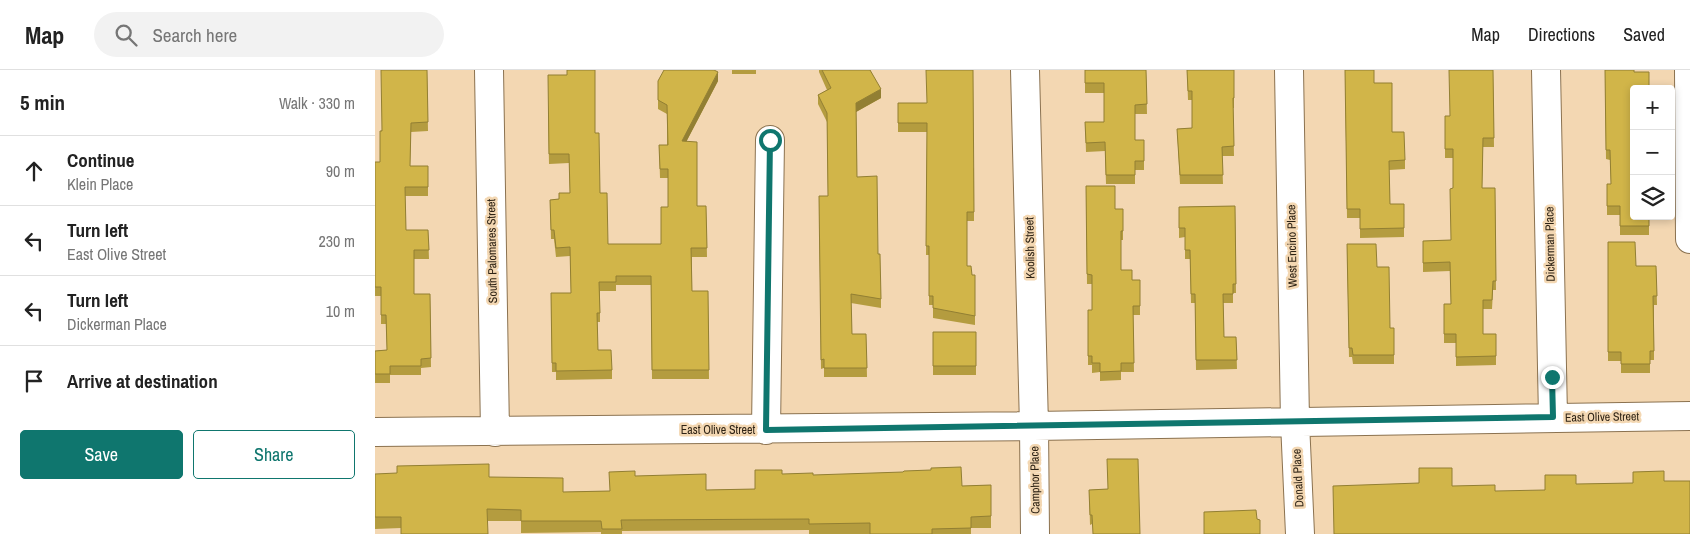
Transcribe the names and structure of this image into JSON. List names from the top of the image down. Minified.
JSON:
{"streets":{"street":["Dickerman Place","West Encino Place","Koolish Street","South Palomares Street","East Olive Street","Donald Place","Camphor Place"]},"crossings":[["Dickerman Place","East Olive Street"],["West Encino Place","East Olive Street"],["West Encino Place","Donald Place"],["Koolish Street","East Olive Street"],["Koolish Street","Camphor Place"],["South Palomares Street","East Olive Street"],["East Olive Street","Donald Place"],["East Olive Street","Camphor Place"]],"page":{"header":"Map","search":"Search here","nav":["Map","Directions","Saved"],"heading":["5 min","Walk · 330 m"],"map_buttons":["+","−"],"list":[["Continue","Klein Place","90 m"],["Turn left","East Olive Street","230 m"],["Turn left","Dickerman Place","10 m"],"Arrive at destination"],"buttons":["Save","Share"]}}
